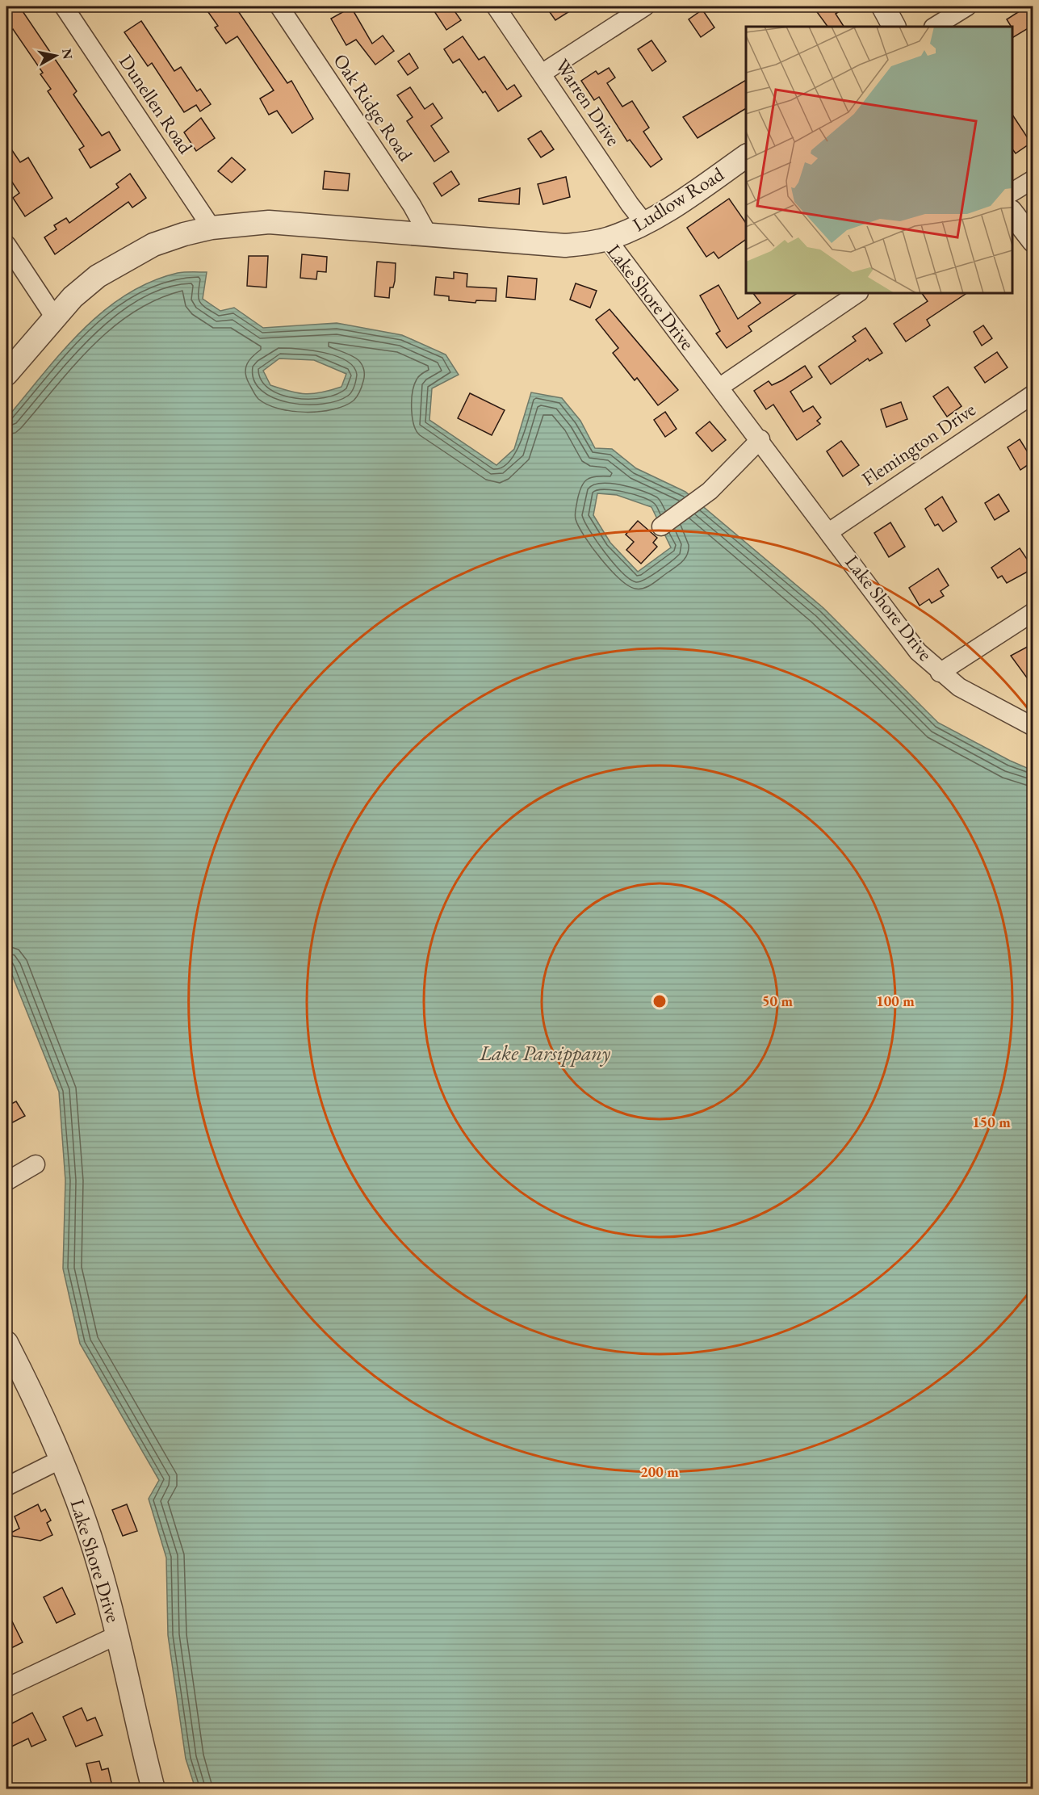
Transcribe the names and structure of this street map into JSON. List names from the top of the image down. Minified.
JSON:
{"streets":{"street":["Warren Drive","Dunellen Road","Oak Ridge Road","Ludlow Road","Lake Shore Drive","Flemington Drive"]},"crossings":[["Warren Drive","Ludlow Road"],["Dunellen Road","Lake Shore Drive"],["Oak Ridge Road","Lake Shore Drive"],["Ludlow Road","Lake Shore Drive"],["Lake Shore Drive","Flemington Drive"]],"water":["Lake Parsippany"],"north":"right","rings":["50 m","100 m","150 m","200 m"]}
